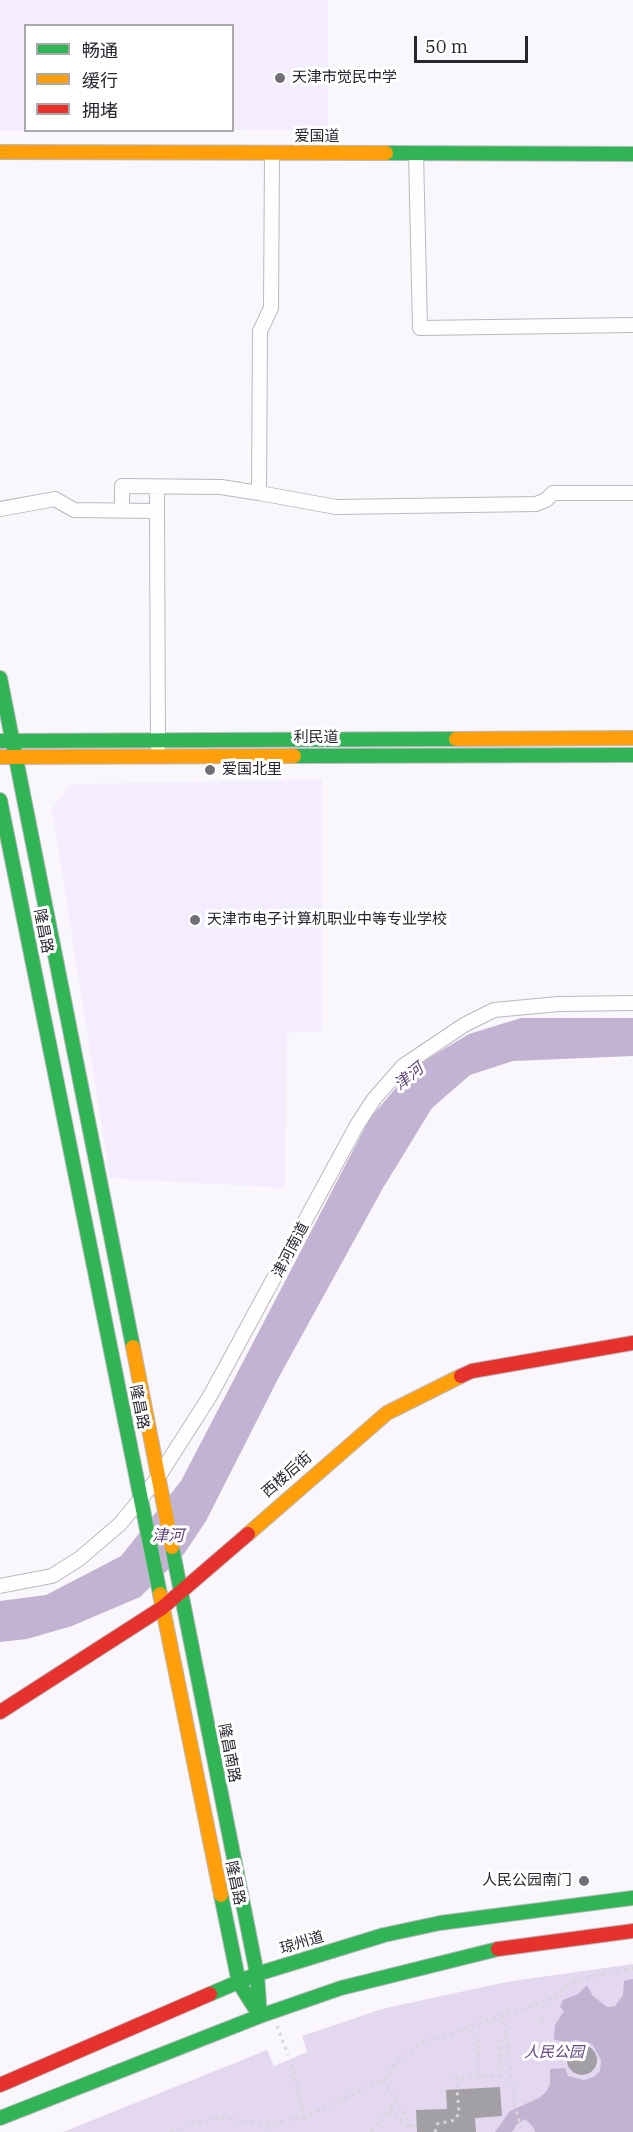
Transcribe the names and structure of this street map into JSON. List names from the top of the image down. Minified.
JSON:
{"streets":{"main road":["爱国道","利民道","隆昌路","西楼后街","隆昌南路","琼州道"],"street":["津河南道"]},"crossings":[["利民道","隆昌路"],["隆昌路","津河南道"],["隆昌路","西楼后街"],["隆昌路","隆昌南路"],["隆昌路","琼州道"],["西楼后街","隆昌南路"],["隆昌南路","琼州道"]],"water":["津河"],"parks":["人民公园"],"places":["天津市觉民中学","爱国北里","天津市电子计算机职业中等专业学校","人民公园南门"],"legend":["畅通","缓行","拥堵"],"scale_bar":"50 m"}
